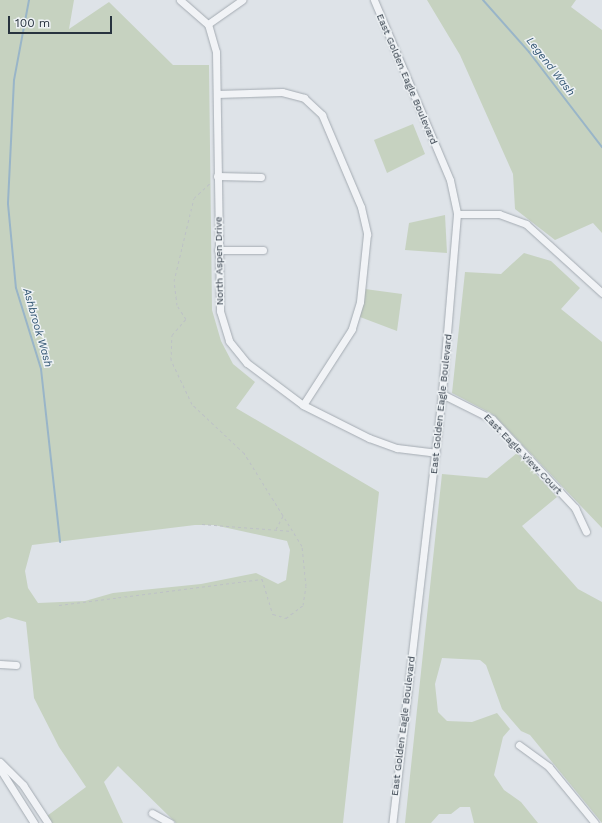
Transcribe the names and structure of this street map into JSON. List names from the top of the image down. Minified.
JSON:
{"streets":{"street":["East Golden Eagle Boulevard","North Aspen Drive","East Eagle View Court"]},"crossings":[["East Golden Eagle Boulevard","North Aspen Drive"],["East Golden Eagle Boulevard","East Eagle View Court"]],"water":["Legend Wash","Ashbrook Wash"],"scale_bar":"100 m"}
